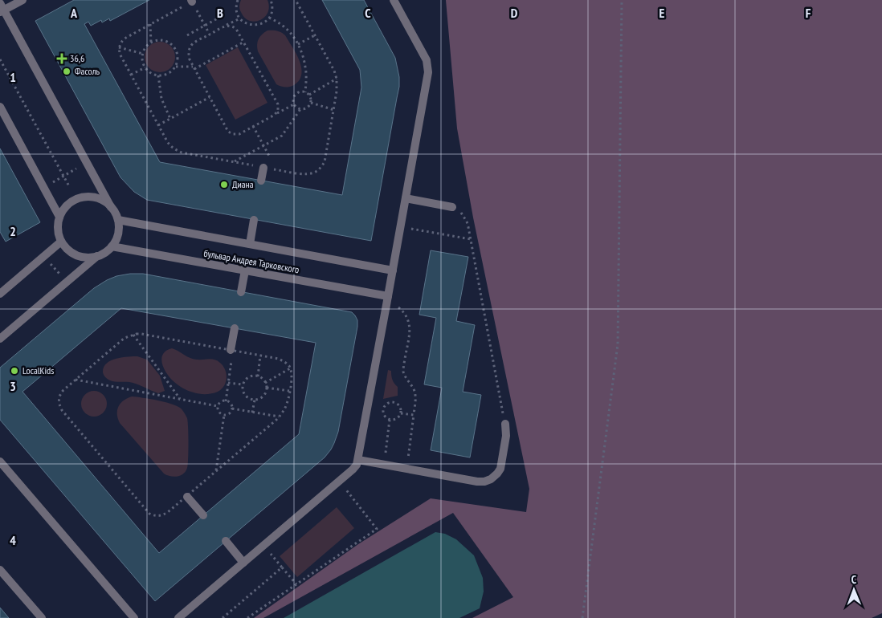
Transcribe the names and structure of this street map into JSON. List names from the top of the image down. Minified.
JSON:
{"streets":{"street":["бульвар Андрея Тарковского"]},"places":{"health":["36,6"],"other":["Фасоль","Диана","LocalKids"]},"north":"top","grid":{"columns":["A","B","C","D","E","F"],"rows":["1","2","3","4"]}}
